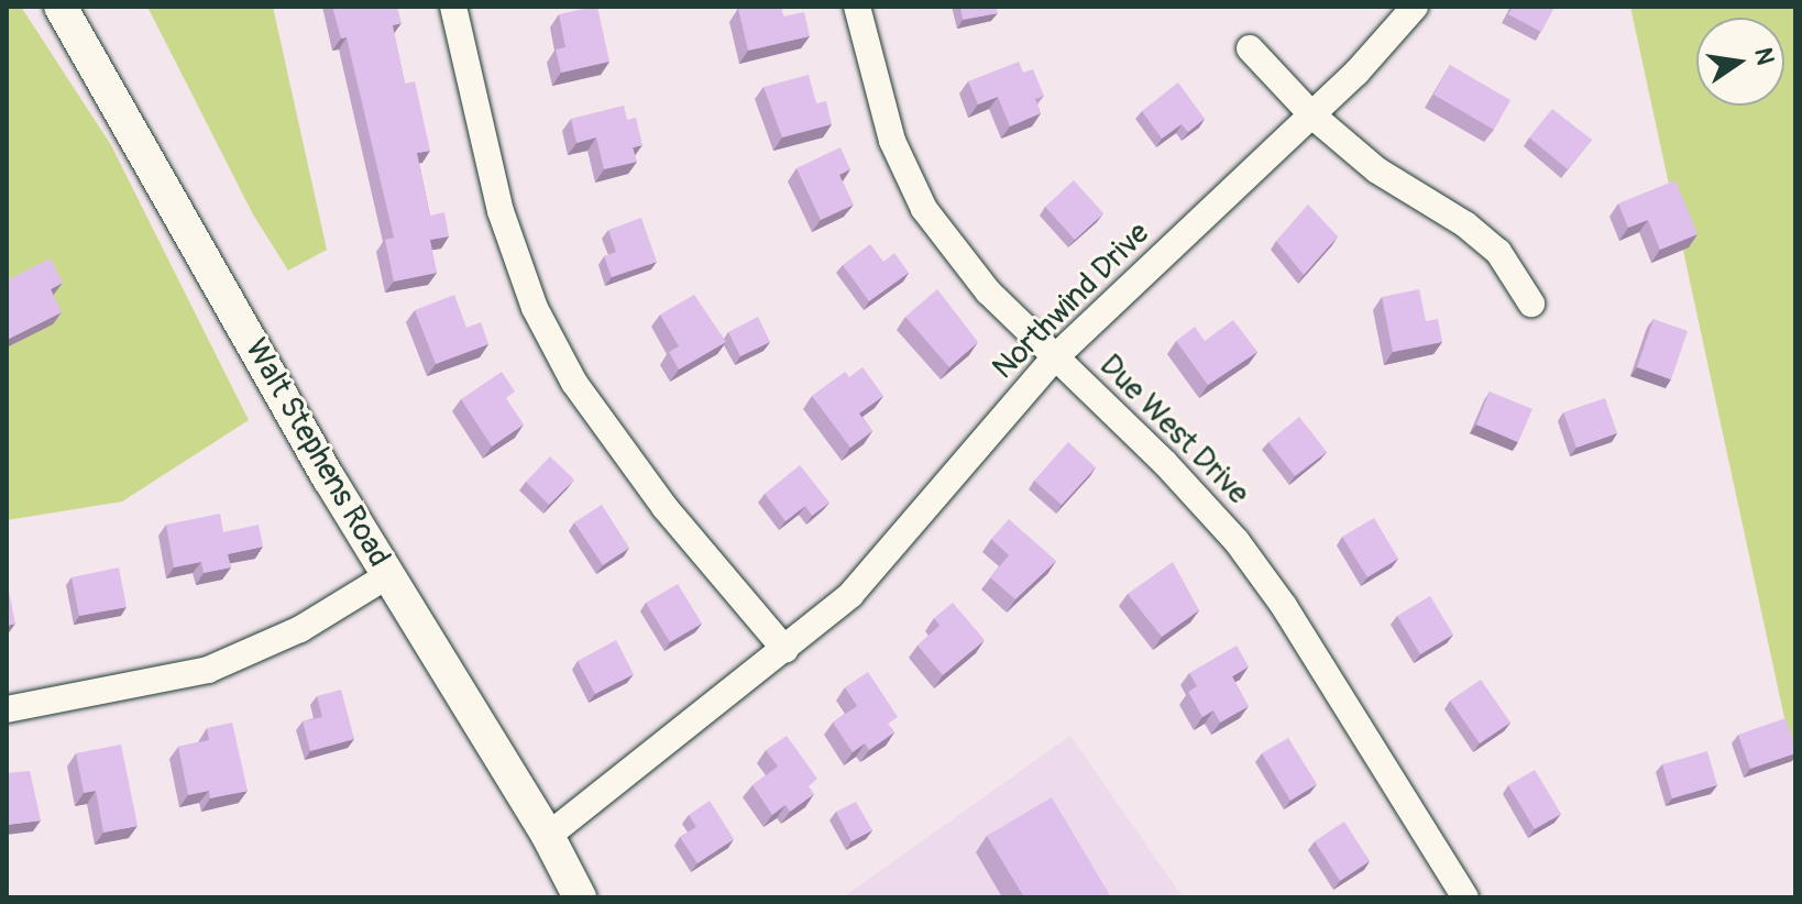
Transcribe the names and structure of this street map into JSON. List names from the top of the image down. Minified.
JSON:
{"streets":{"street":["Northwind Drive","Due West Drive","Walt Stephens Road"]},"crossings":[["Northwind Drive","Due West Drive"],["Northwind Drive","Walt Stephens Road"]],"north":"right"}
